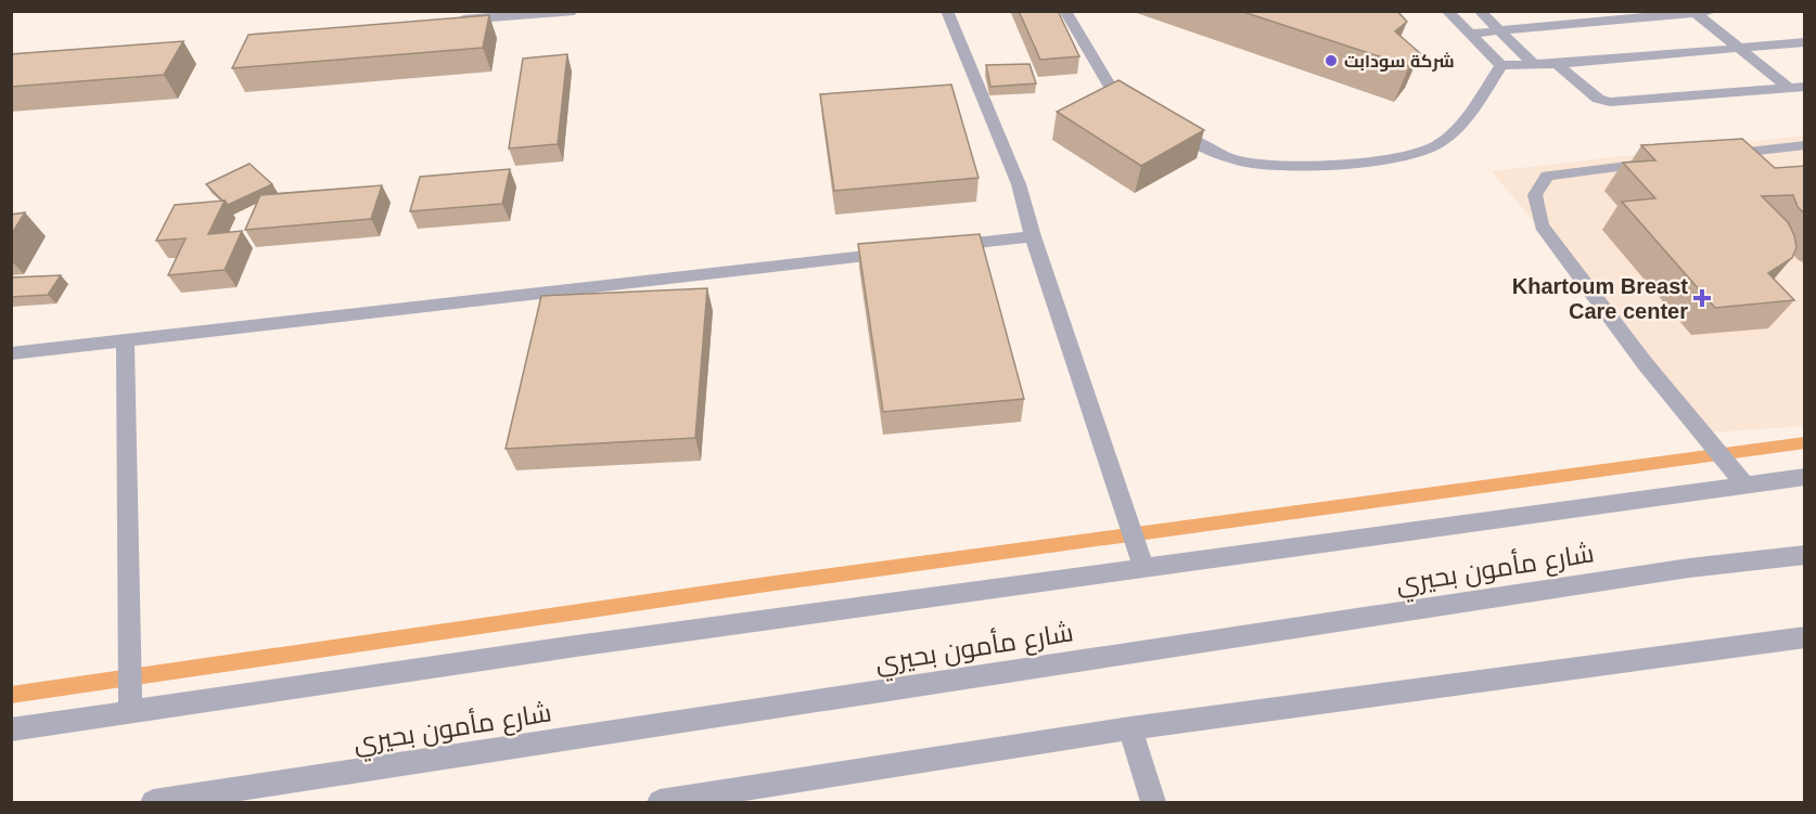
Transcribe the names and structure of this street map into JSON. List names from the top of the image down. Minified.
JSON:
{"streets":{"street":["شارع مأمون بحيري"]},"places":{"other":["شركة سودابت"],"health":["Khartoum Breast Care center"]}}
